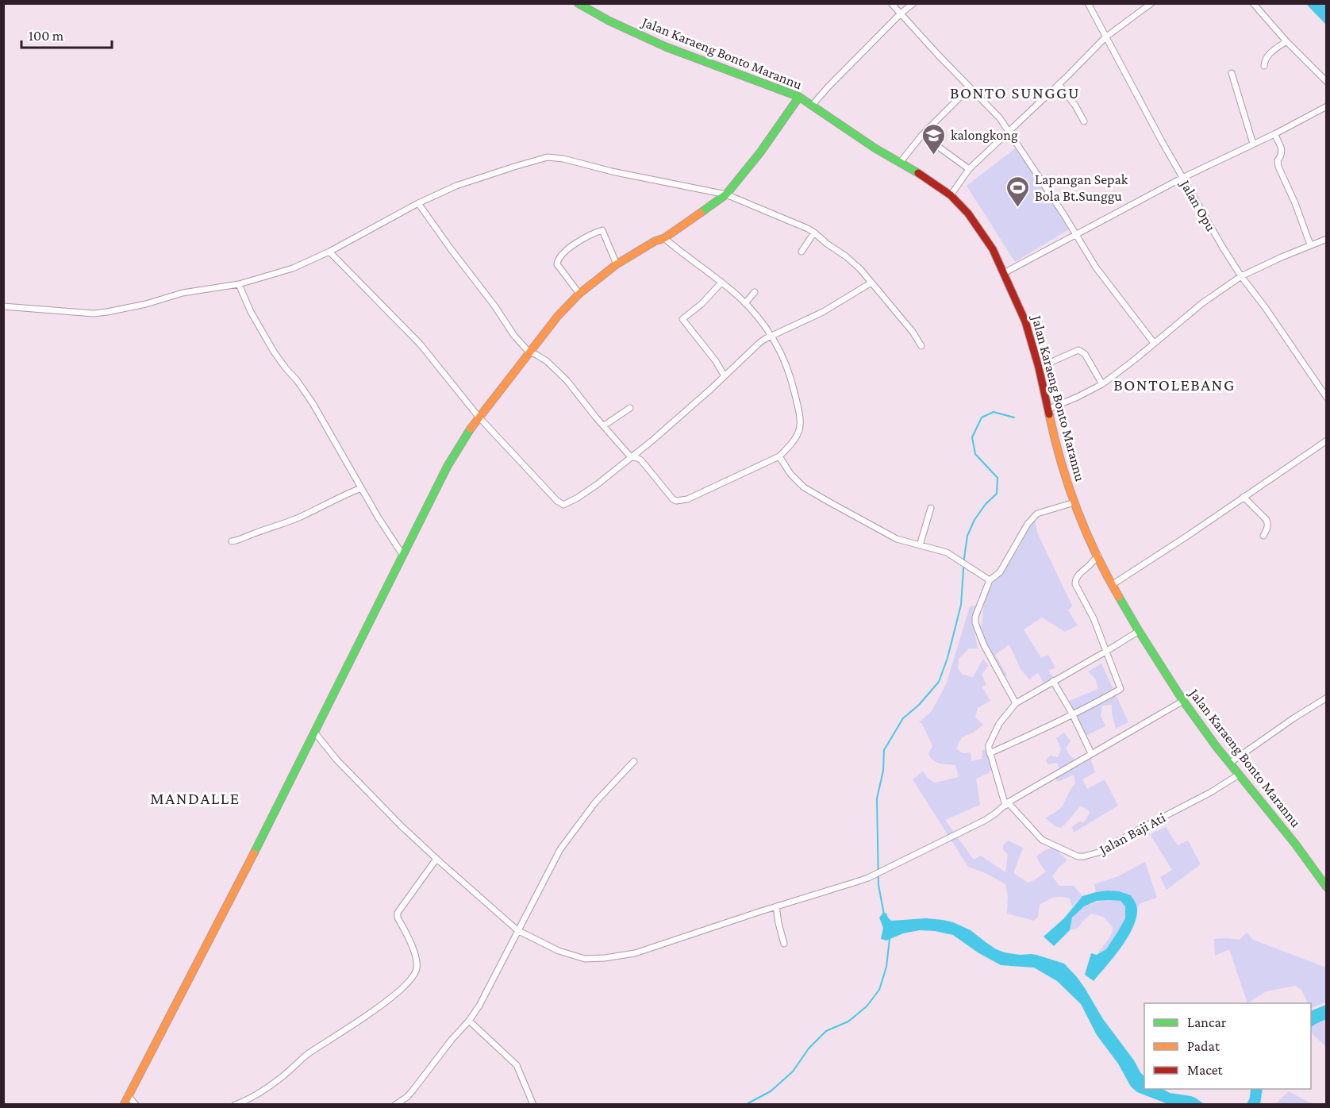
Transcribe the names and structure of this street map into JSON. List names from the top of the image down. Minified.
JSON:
{"streets":{"street":["Jalan Karaeng Bonto Marannu","Jalan Opu","Jalan Baji Ati"]},"crossings":[["Jalan Karaeng Bonto Marannu","Jalan Baji Ati"]],"districts":["BONTO SUNGGU","BONTOLEBANG","MANDALLE"],"places":{"school or university":["kalongkong"],"sports":["Lapangan Sepak Bola Bt.Sunggu"]},"legend":["Lancar","Padat","Macet"],"scale_bar":"100 m"}
